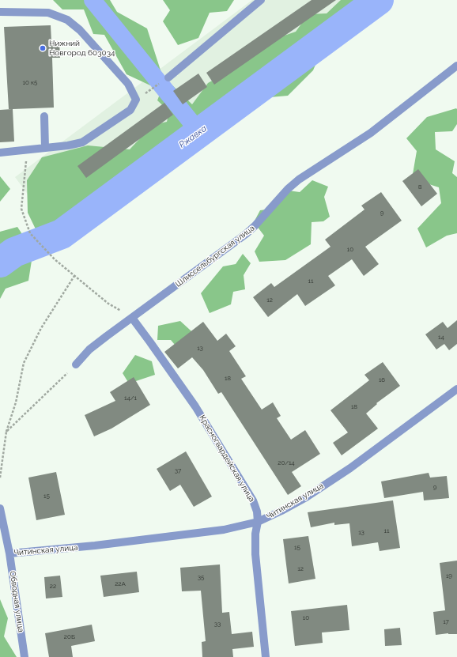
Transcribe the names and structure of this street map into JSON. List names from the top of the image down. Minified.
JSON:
{"streets":{"street":["Шлиссельбургская улица","Красногвардейская улица","Читинская улица","Обводная улица"]},"crossings":[["Шлиссельбургская улица","Красногвардейская улица"],["Красногвардейская улица","Читинская улица"],["Читинская улица","Обводная улица"]],"water":["Ржавка"],"places":["Нижний Новгород 603034"],"house_numbers":["10 к5","8","9","10","11","12","14","13","18","16","14/1","18","20/14","37","9","15","11","13","15","12","19","35","22А","22","10","17","33","20Б"]}
